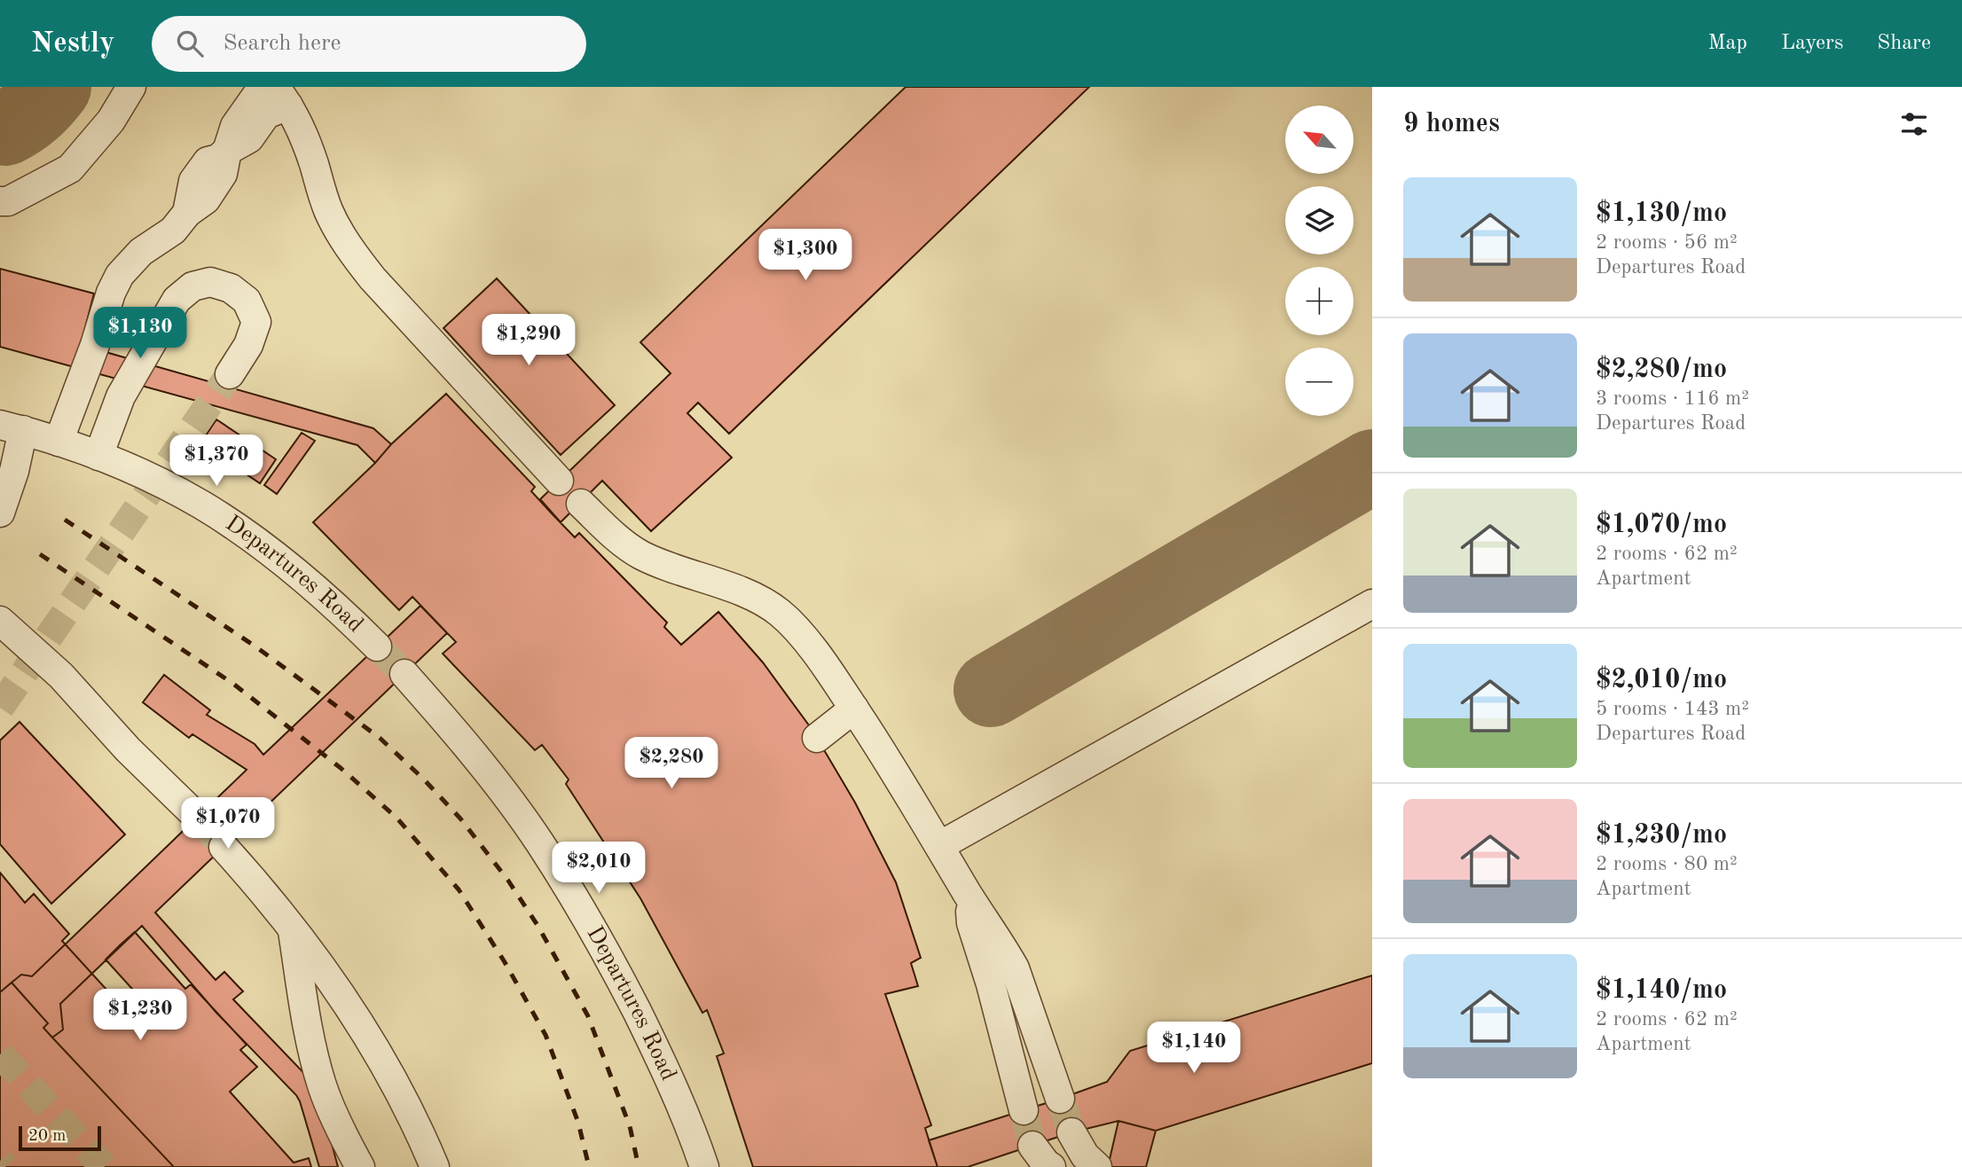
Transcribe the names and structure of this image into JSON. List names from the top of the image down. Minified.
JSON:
{"streets":{"street":["Departures Road"]},"scale_bar":"20 m","north":"top left","page":{"header":"Nestly","search":"Search here","nav":["Map","Layers","Share"],"heading":"9 homes","map_buttons":["+","−"],"list":[{"name":"$1,130/mo","note":"2 rooms · 56 m² · Departures Road"},{"name":"$2,280/mo","note":"3 rooms · 116 m² · Departures Road"},{"name":"$1,070/mo","note":"2 rooms · 62 m² · Apartment"},{"name":"$2,010/mo","note":"5 rooms · 143 m² · Departures Road"},{"name":"$1,230/mo","note":"2 rooms · 80 m² · Apartment"},{"name":"$1,140/mo","note":"2 rooms · 62 m² · Apartment"}],"price":["$1,300","$1,130","$1,290","$1,370","$2,280","$1,070","$2,010","$1,230","$1,140"],"scale":"20 m"}}
